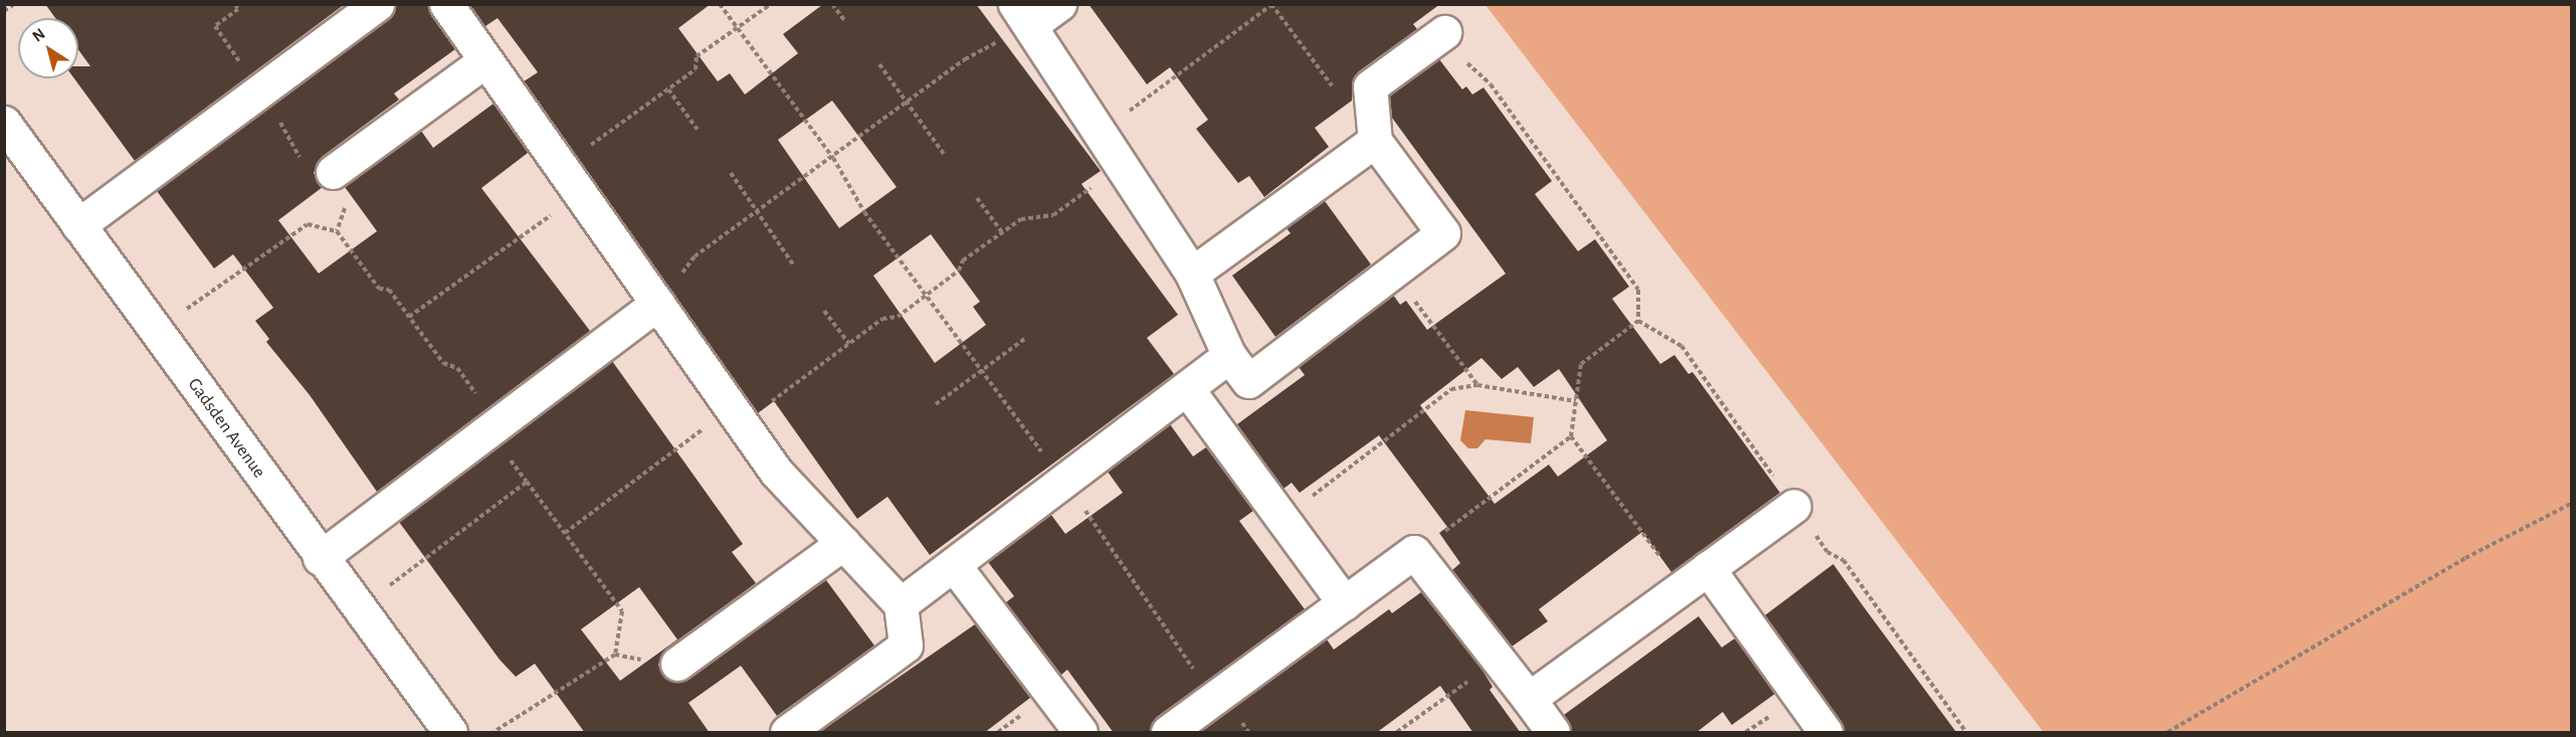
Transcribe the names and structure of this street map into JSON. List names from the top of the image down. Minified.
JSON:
{"streets":{"street":["Gadsden Avenue"]},"north":"top left"}
